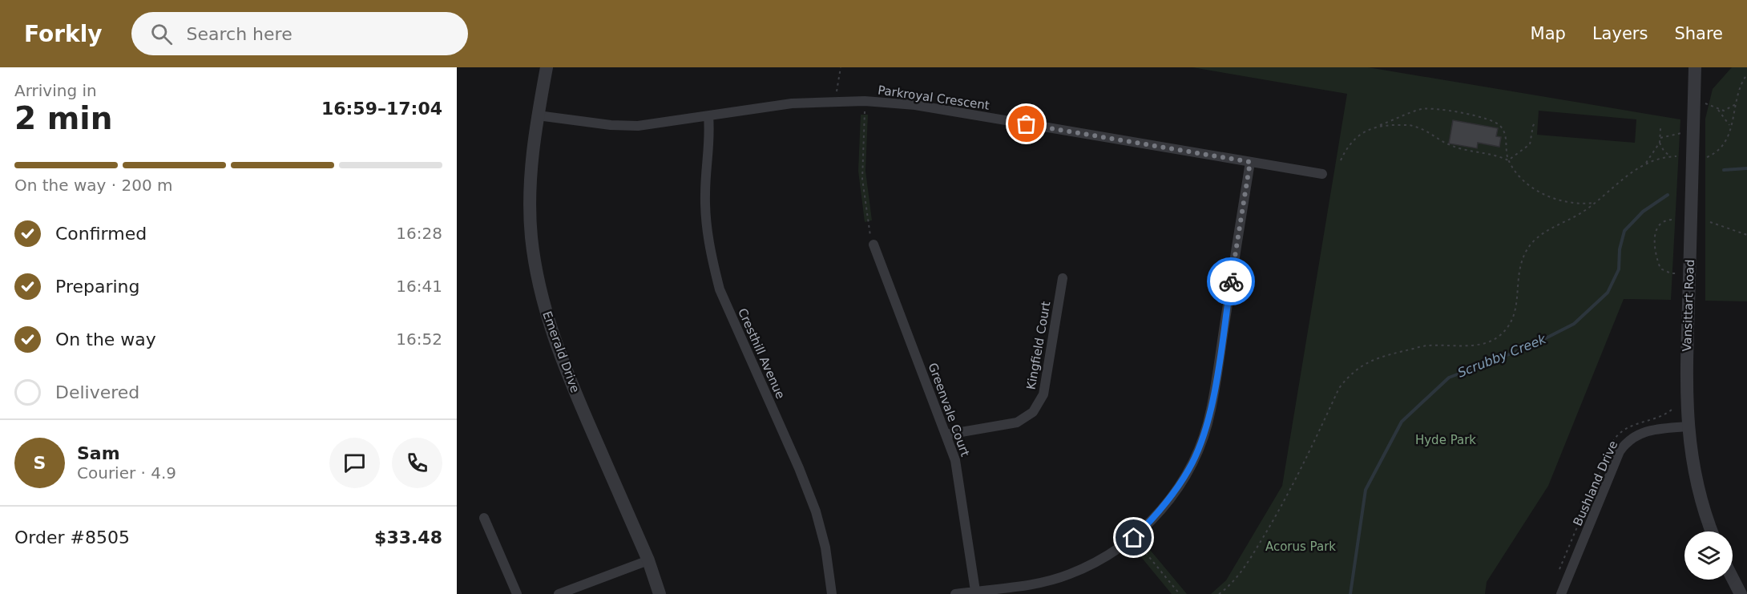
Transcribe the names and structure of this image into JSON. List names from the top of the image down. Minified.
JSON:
{"streets":{"street":["Parkroyal Crescent","Vansittart Road","Kingfield Court","Emerald Drive","Cresthill Avenue","Greenvale Court","Bushland Drive"]},"crossings":[["Parkroyal Crescent","Emerald Drive"],["Parkroyal Crescent","Cresthill Avenue"],["Vansittart Road","Bushland Drive"],["Kingfield Court","Greenvale Court"]],"water":["Scrubby Creek"],"parks":["Hyde Park","Acorus Park"],"page":{"header":"Forkly","search":"Search here","nav":["Map","Layers","Share"],"heading":["2 min","Arriving in","16:59–17:04"],"panel":["Sam","Courier · 4.9","Order #8505","$33.48"],"bar":"On the way · 200 m","list":[["Confirmed","16:28"],["Preparing","16:41"],["On the way","16:52"],"Delivered"],"round":"S"}}
